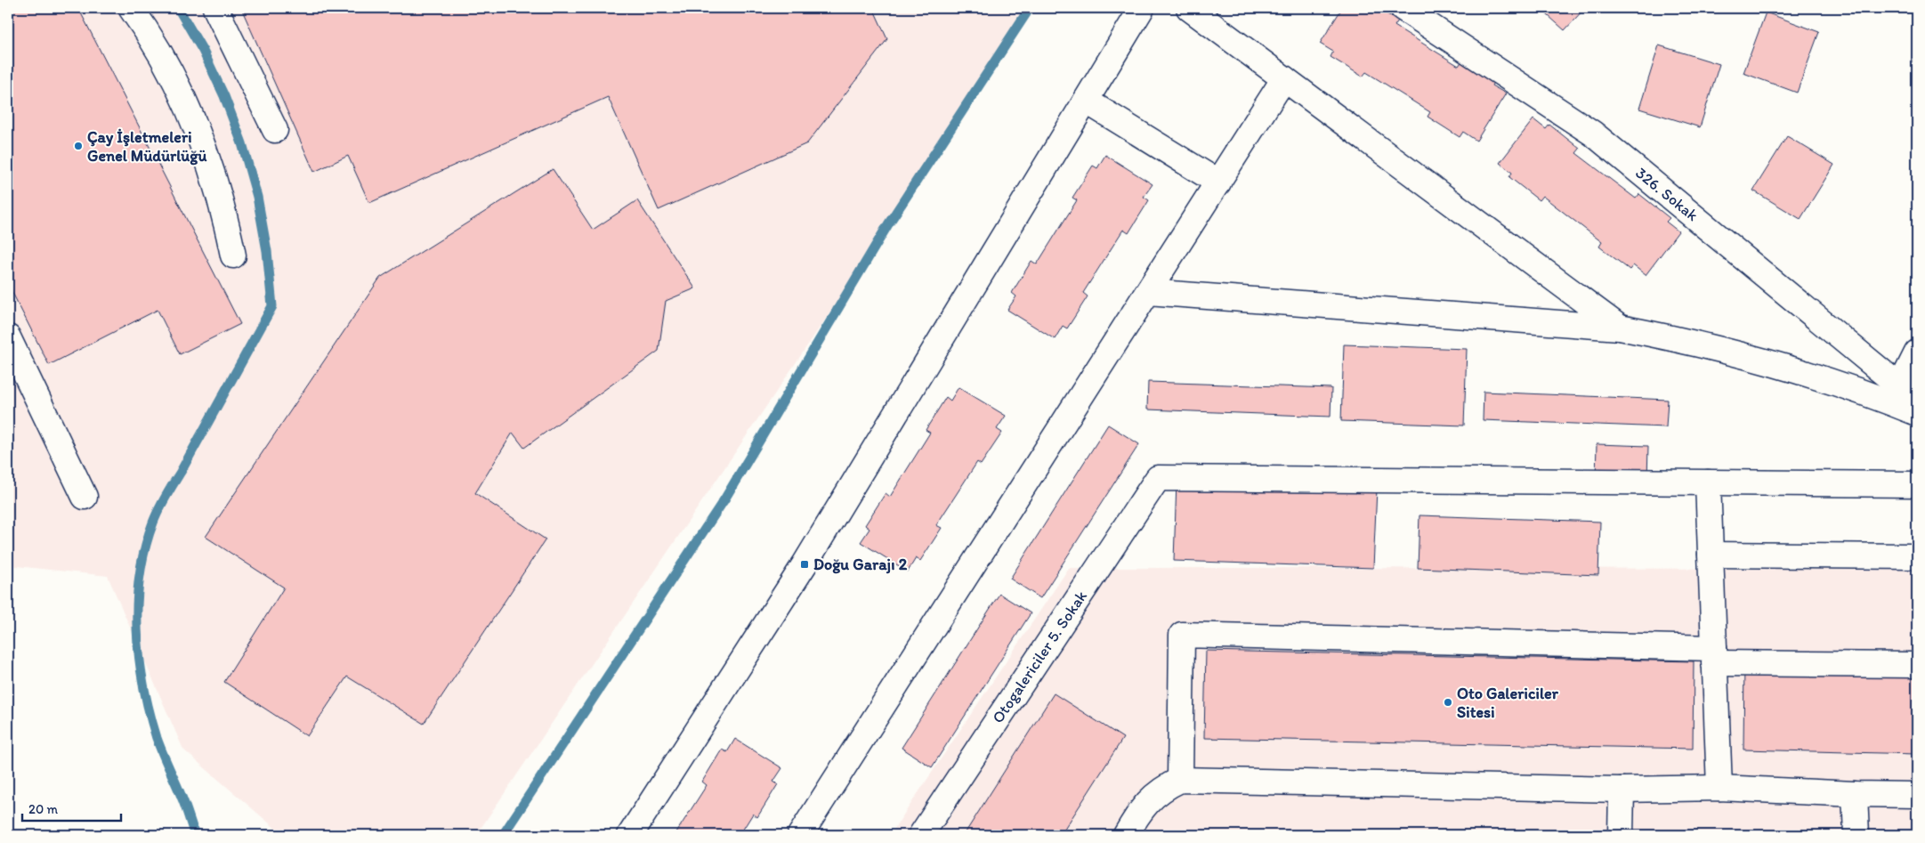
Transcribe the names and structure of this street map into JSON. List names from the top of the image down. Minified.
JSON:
{"streets":{"street":["326. Sokak","Otogalericiler 5. Sokak"]},"places":{"other":["Çay İşletmeleri Genel Müdürlüğü","Oto Galericiler Sitesi"],"transit":["Doğu Garajı 2"]},"scale_bar":"20 m"}
